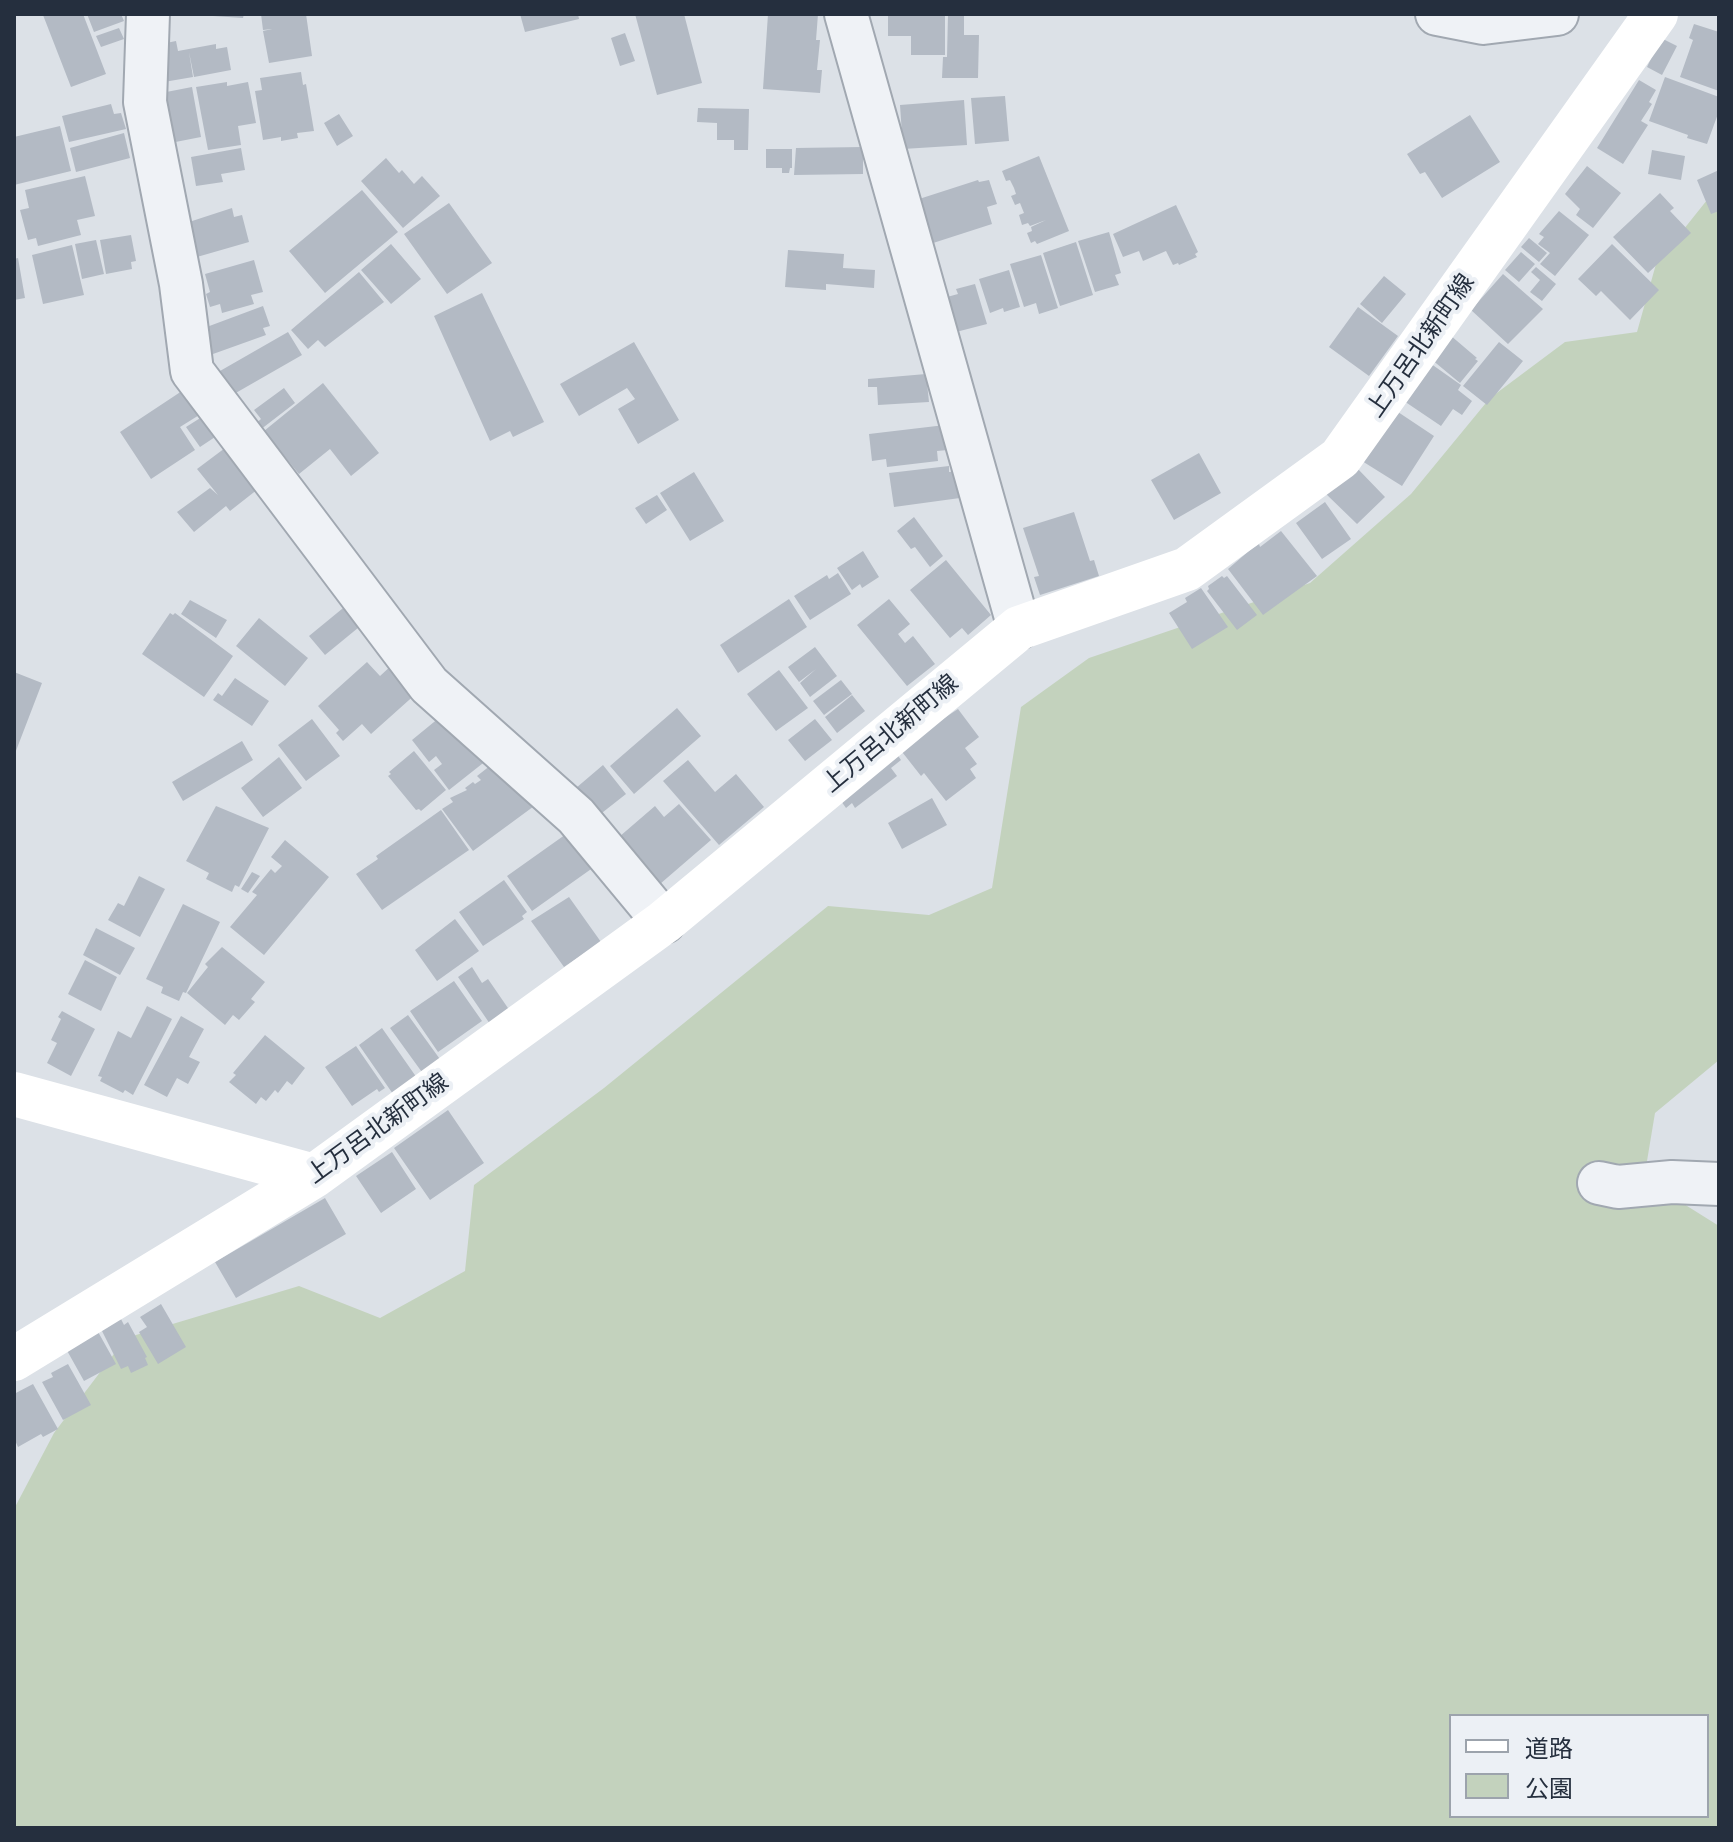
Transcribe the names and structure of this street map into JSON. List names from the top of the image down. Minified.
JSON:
{"streets":{"main road":["上万呂北新町線"]},"legend":["道路","公園"]}
